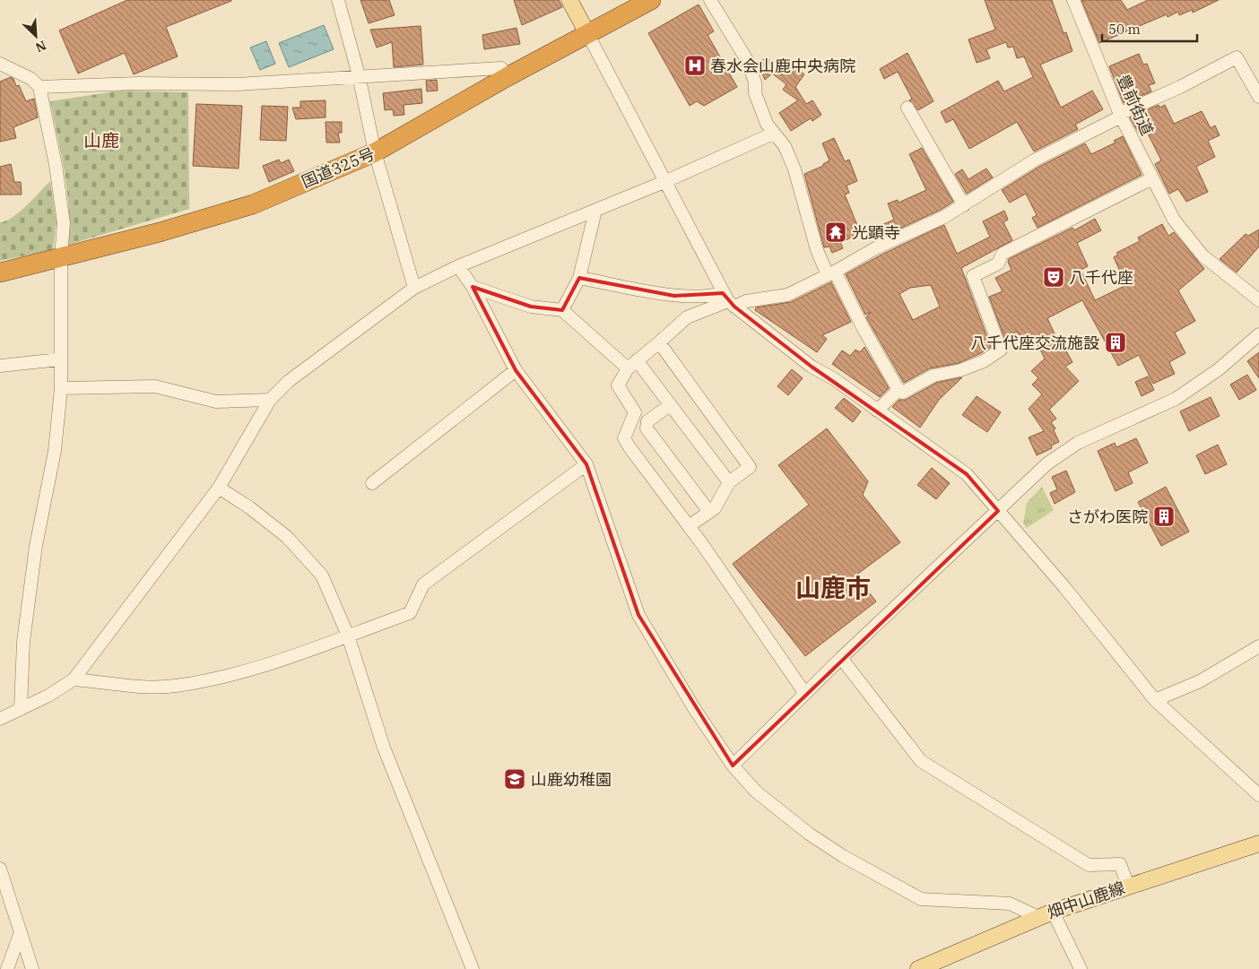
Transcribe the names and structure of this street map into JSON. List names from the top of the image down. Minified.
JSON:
{"streets":{"highway":["国道325号"],"main road":["畑中山鹿線"],"street":["豊前街道"]},"districts":["山鹿","山鹿市"],"places":{"hospital":["春水会山鹿中央病院"],"temple":["光顕寺"],"theatre":["八千代座"],"building":["八千代座交流施設","さがわ医院"],"school or university":["山鹿幼稚園"]},"scale_bar":"50 m","north":"bottom right"}
